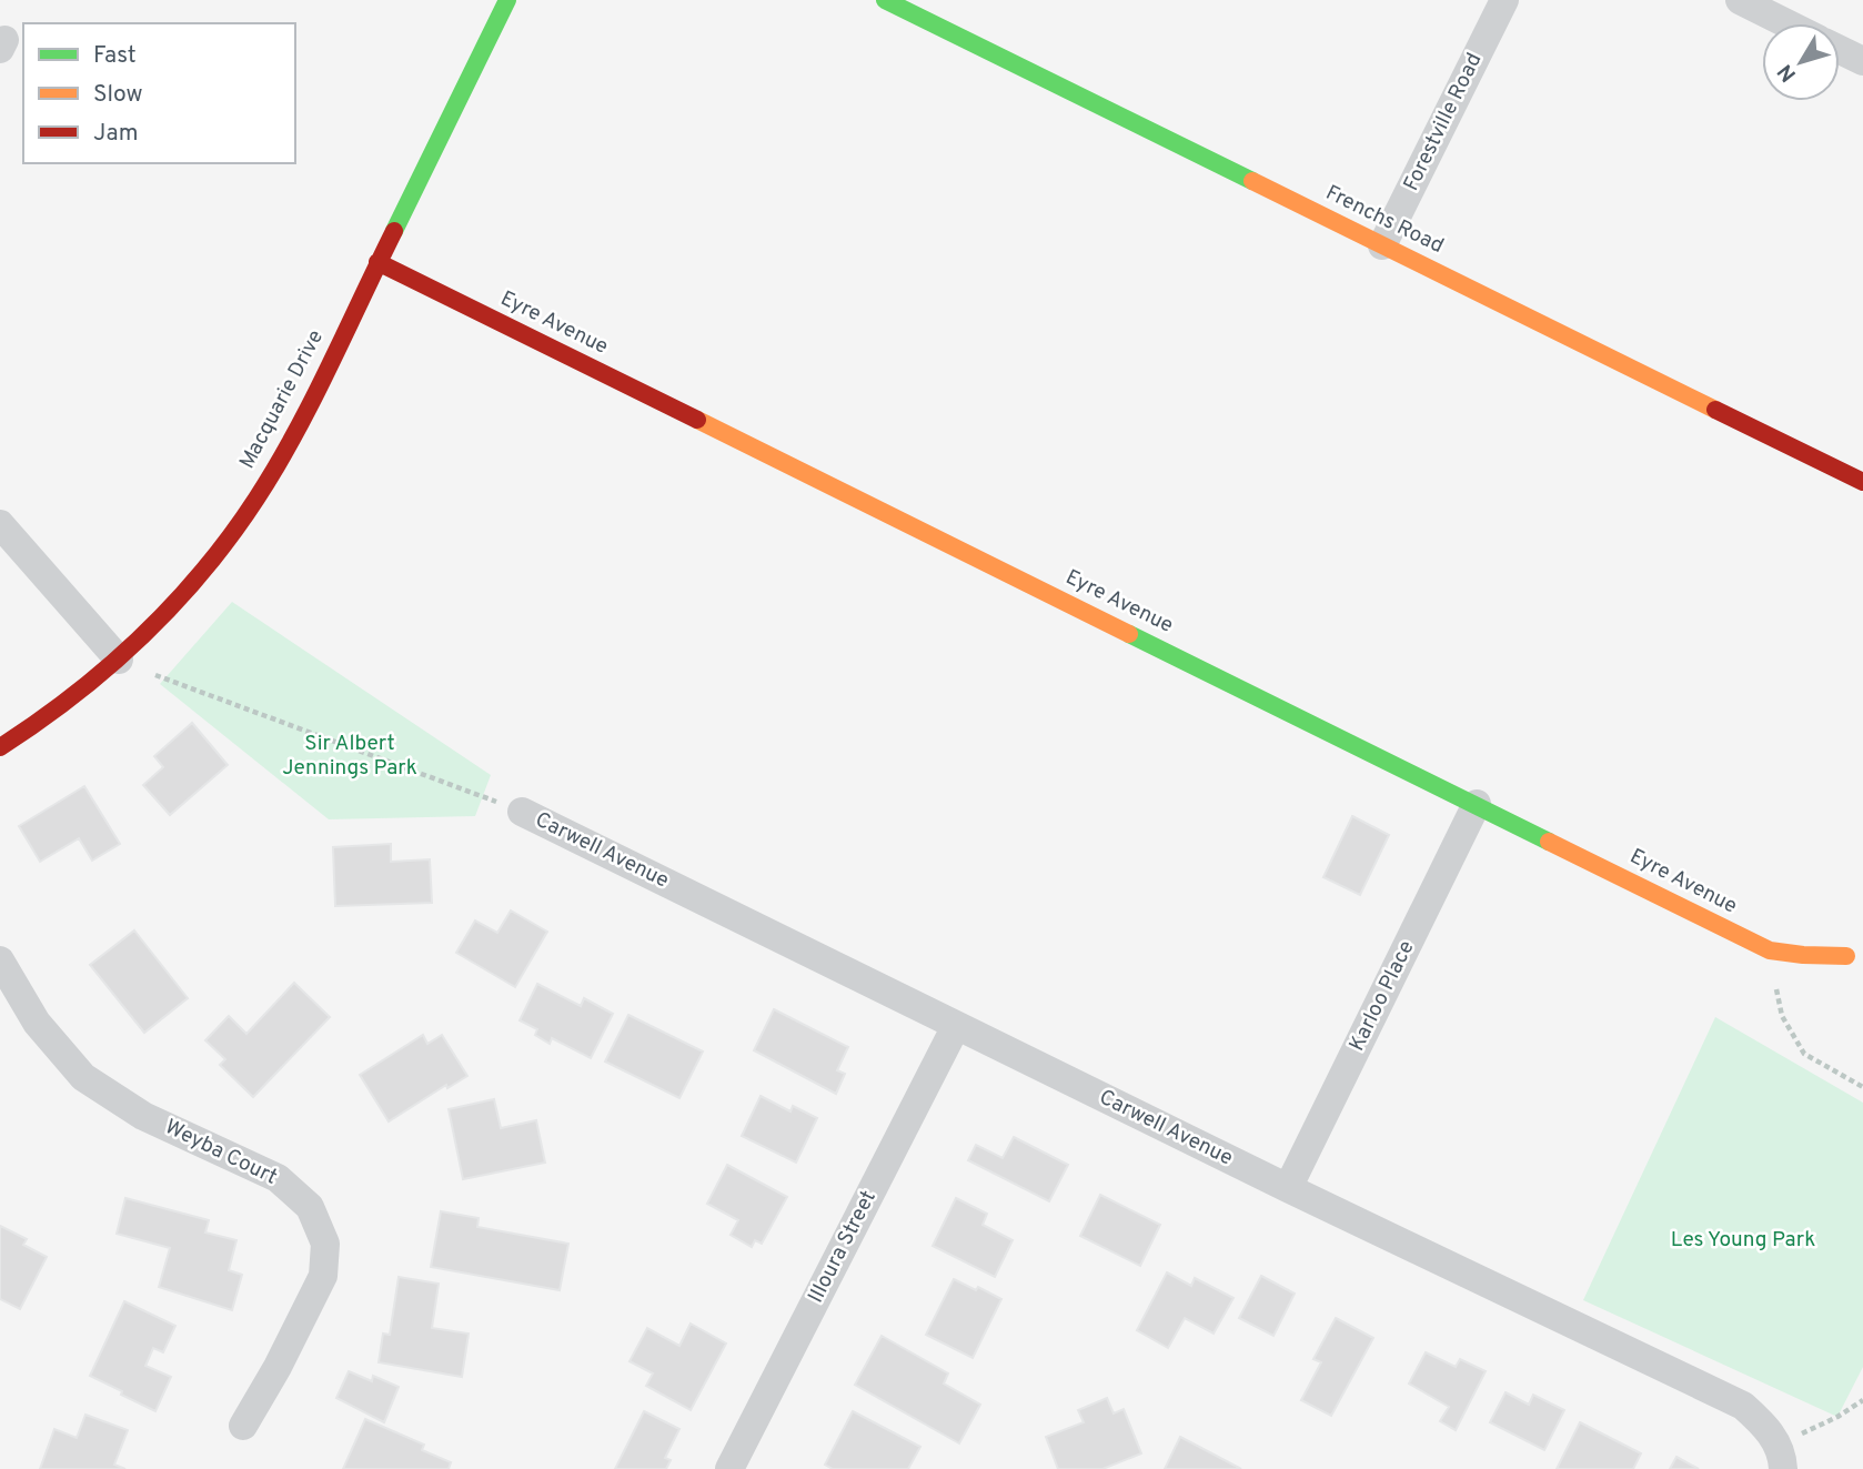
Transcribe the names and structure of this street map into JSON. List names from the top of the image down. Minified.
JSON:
{"streets":{"street":["Forestville Road","Frenchs Road","Eyre Avenue","Macquarie Drive","Carwell Avenue","Karloo Place","Weyba Court","Illoura Street"]},"crossings":[["Forestville Road","Frenchs Road"],["Eyre Avenue","Macquarie Drive"],["Eyre Avenue","Karloo Place"],["Carwell Avenue","Karloo Place"],["Carwell Avenue","Illoura Street"]],"parks":["Sir Albert Jennings Park","Les Young Park"],"legend":["Fast","Slow","Jam"],"north":"bottom left"}
